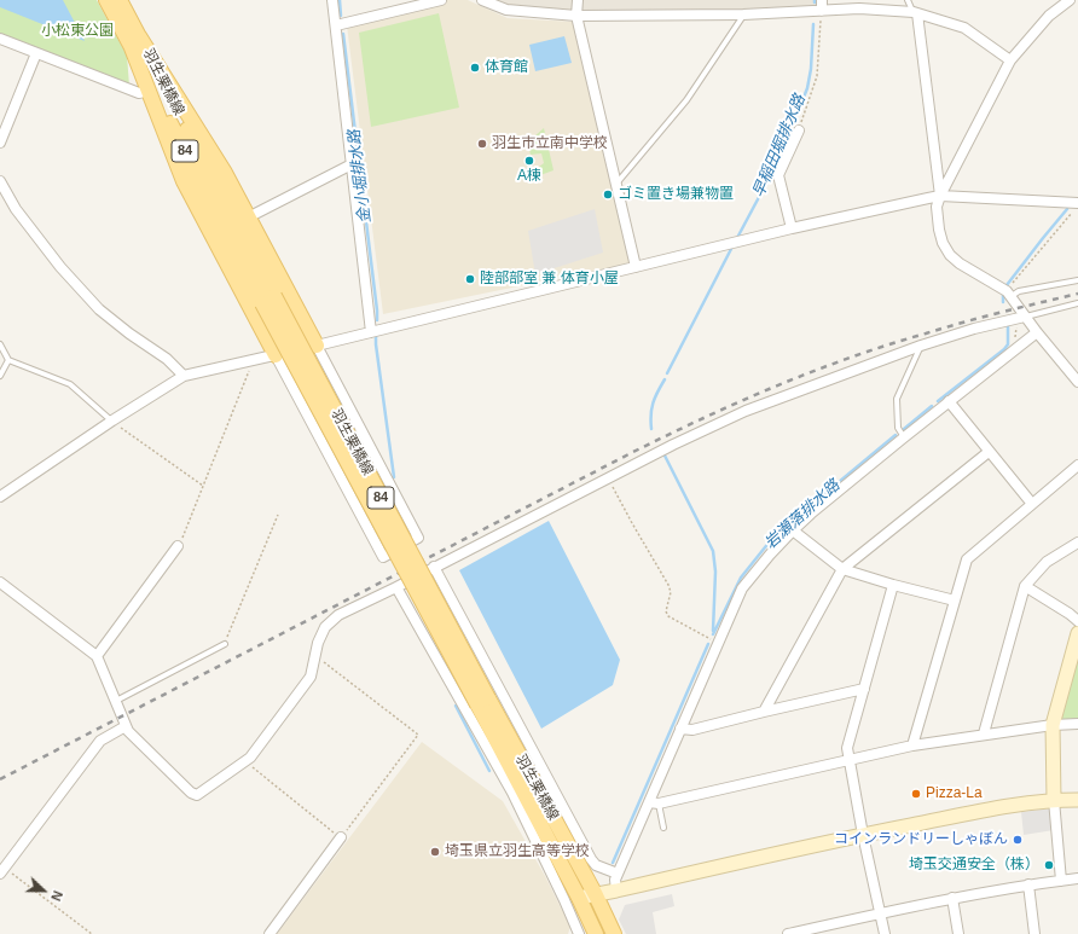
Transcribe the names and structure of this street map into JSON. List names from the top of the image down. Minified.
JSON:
{"streets":{"main road":["羽生栗橋線","84"]},"water":["早稲田堀排水路","金小堀排水路","岩瀬落排水路"],"parks":["小松東公園"],"places":["体育館","羽生市立南中学校","A棟","ゴミ置き場兼物置","陸部部室 兼 体育小屋","Pizza-La","コインランドリーしゃぼん","埼玉県立羽生高等学校","埼玉交通安全（株）"],"north":"right"}
